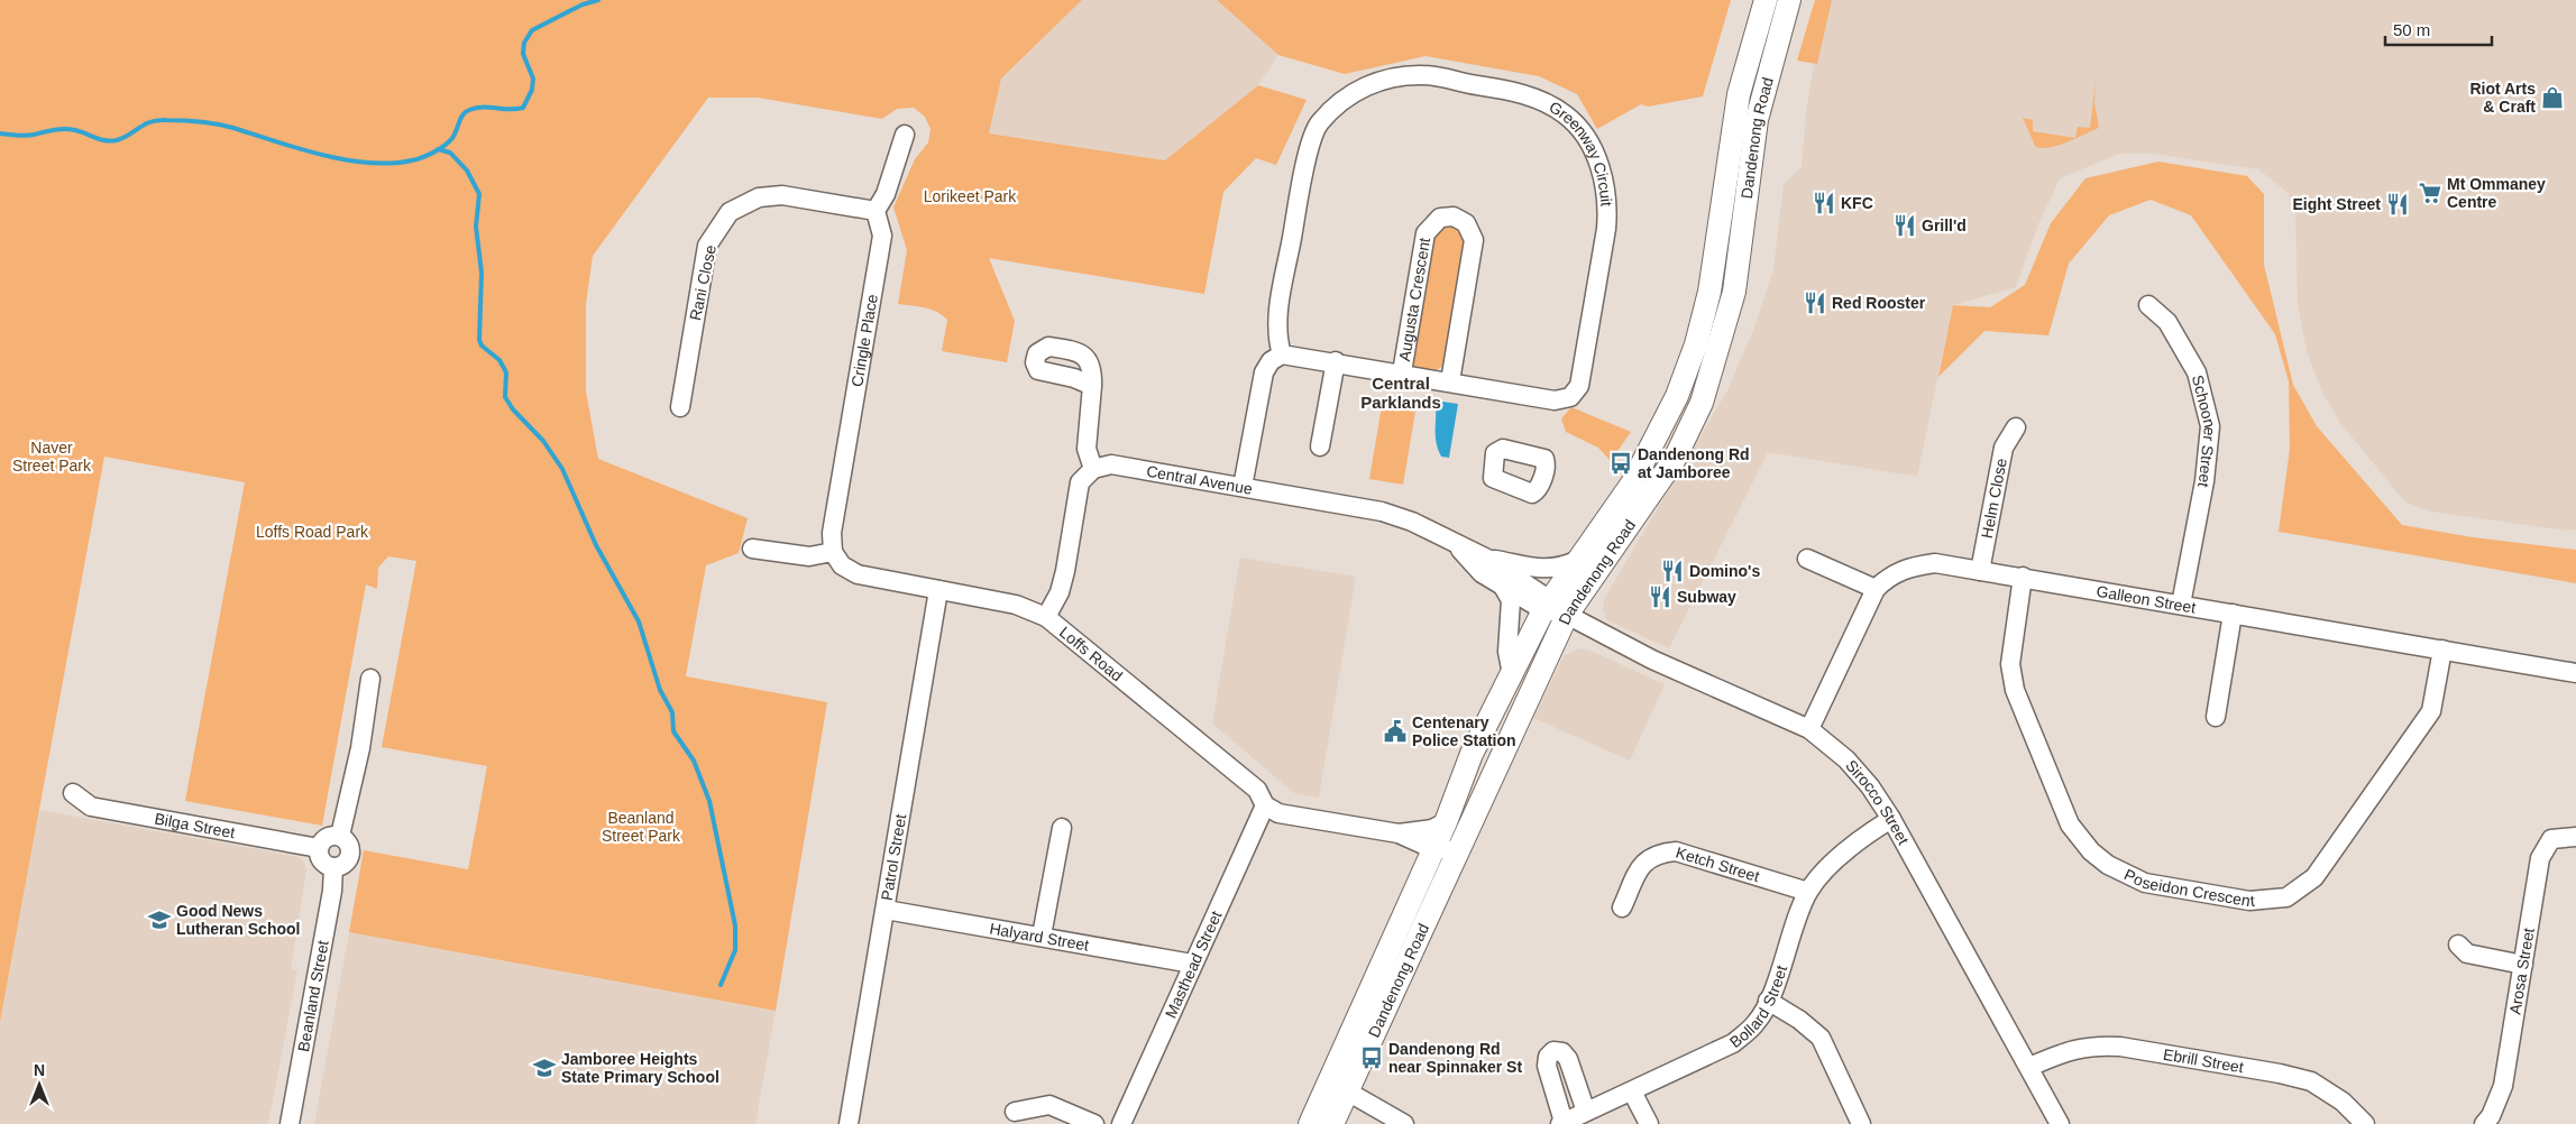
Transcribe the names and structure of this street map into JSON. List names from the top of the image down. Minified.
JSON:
{"streets":{"main road":["Dandenong Road"],"street":["Greenway Circuit","Rani Close","Augusta Crescent","Cringle Place","Schooner Street","Central Avenue","Helm Close","Galleon Street","Loffs Road","Sirocco Street","Bilga Street","Patrol Street","Ketch Street","Poseidon Crescent","Halyard Street","Masthead Street","Arosa Street","Beanland Street","Bollard Street","Ebrill Street"]},"crossings":[["Dandenong Road","Central Avenue"],["Dandenong Road","Sirocco Street"],["Greenway Circuit","Augusta Crescent"],["Rani Close","Cringle Place"],["Cringle Place","Loffs Road"],["Schooner Street","Galleon Street"],["Central Avenue","Sirocco Street"],["Helm Close","Galleon Street"],["Galleon Street","Sirocco Street"],["Galleon Street","Poseidon Crescent"],["Loffs Road","Patrol Street"],["Loffs Road","Masthead Street"],["Sirocco Street","Bollard Street"],["Sirocco Street","Ebrill Street"],["Bilga Street","Beanland Street"],["Patrol Street","Halyard Street"],["Ketch Street","Bollard Street"],["Halyard Street","Masthead Street"]],"districts":["Central Parklands"],"parks":["Lorikeet Park","Naver Street Park","Loffs Road Park","Beanland Street Park"],"places":{"shop":["Riot Arts & Craft"],"supermarket":["Mt Ommaney Centre"],"restaurant":["KFC","Eight Street","Grill'd","Red Rooster","Domino's","Subway"],"bus stop":["Dandenong Rd at Jamboree","Dandenong Rd near Spinnaker St"],"public building":["Centenary Police Station"],"school or university":["Good News Lutheran School","Jamboree Heights State Primary School"]},"scale_bar":"50 m","north":"top"}
